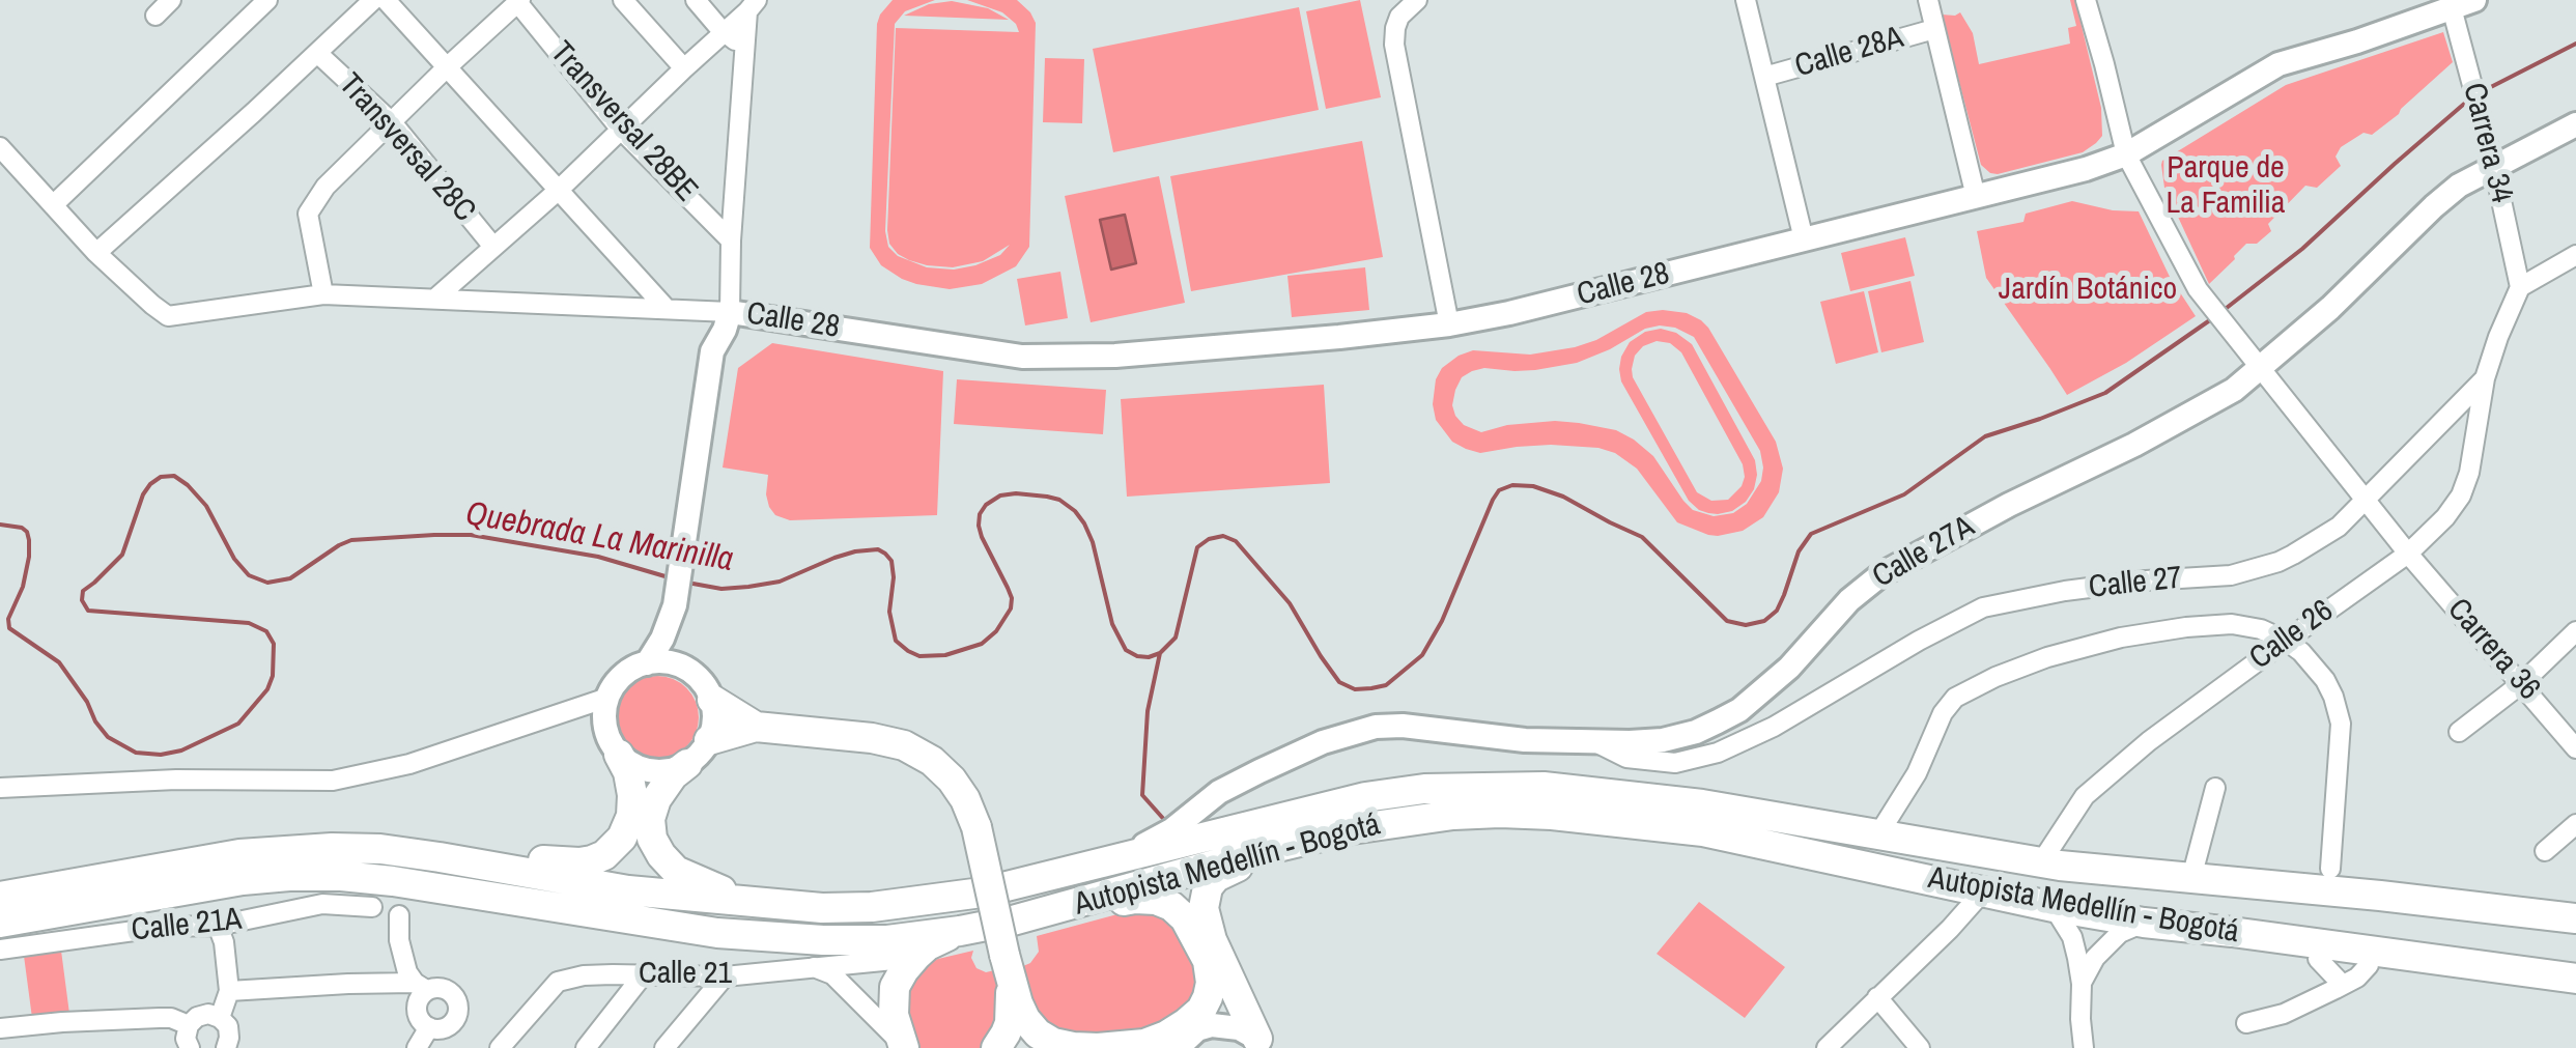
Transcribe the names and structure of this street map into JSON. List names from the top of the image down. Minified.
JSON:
{"streets":{"highway":["Autopista Medellín - Bogotá"],"main road":["Calle 28","Calle 27A"],"street":["Calle 28A","Transversal 28BE","Carrera 34","Transversal 28C","Calle 27","Calle 26","Carrera 36","Calle 21A","Calle 21"]},"crossings":[["Carrera 34","Calle 28"],["Carrera 34","Calle 27A"],["Carrera 34","Calle 27"],["Calle 28","Carrera 36"],["Calle 27A","Calle 27"],["Calle 27A","Carrera 36"],["Calle 27A","Autopista Medellín - Bogotá"],["Calle 27","Calle 26"],["Calle 27","Carrera 36"],["Calle 26","Carrera 36"],["Calle 26","Autopista Medellín - Bogotá"]],"water":["Quebrada La Marinilla"],"parks":["Parque de La Familia","Jardín Botánico"]}
